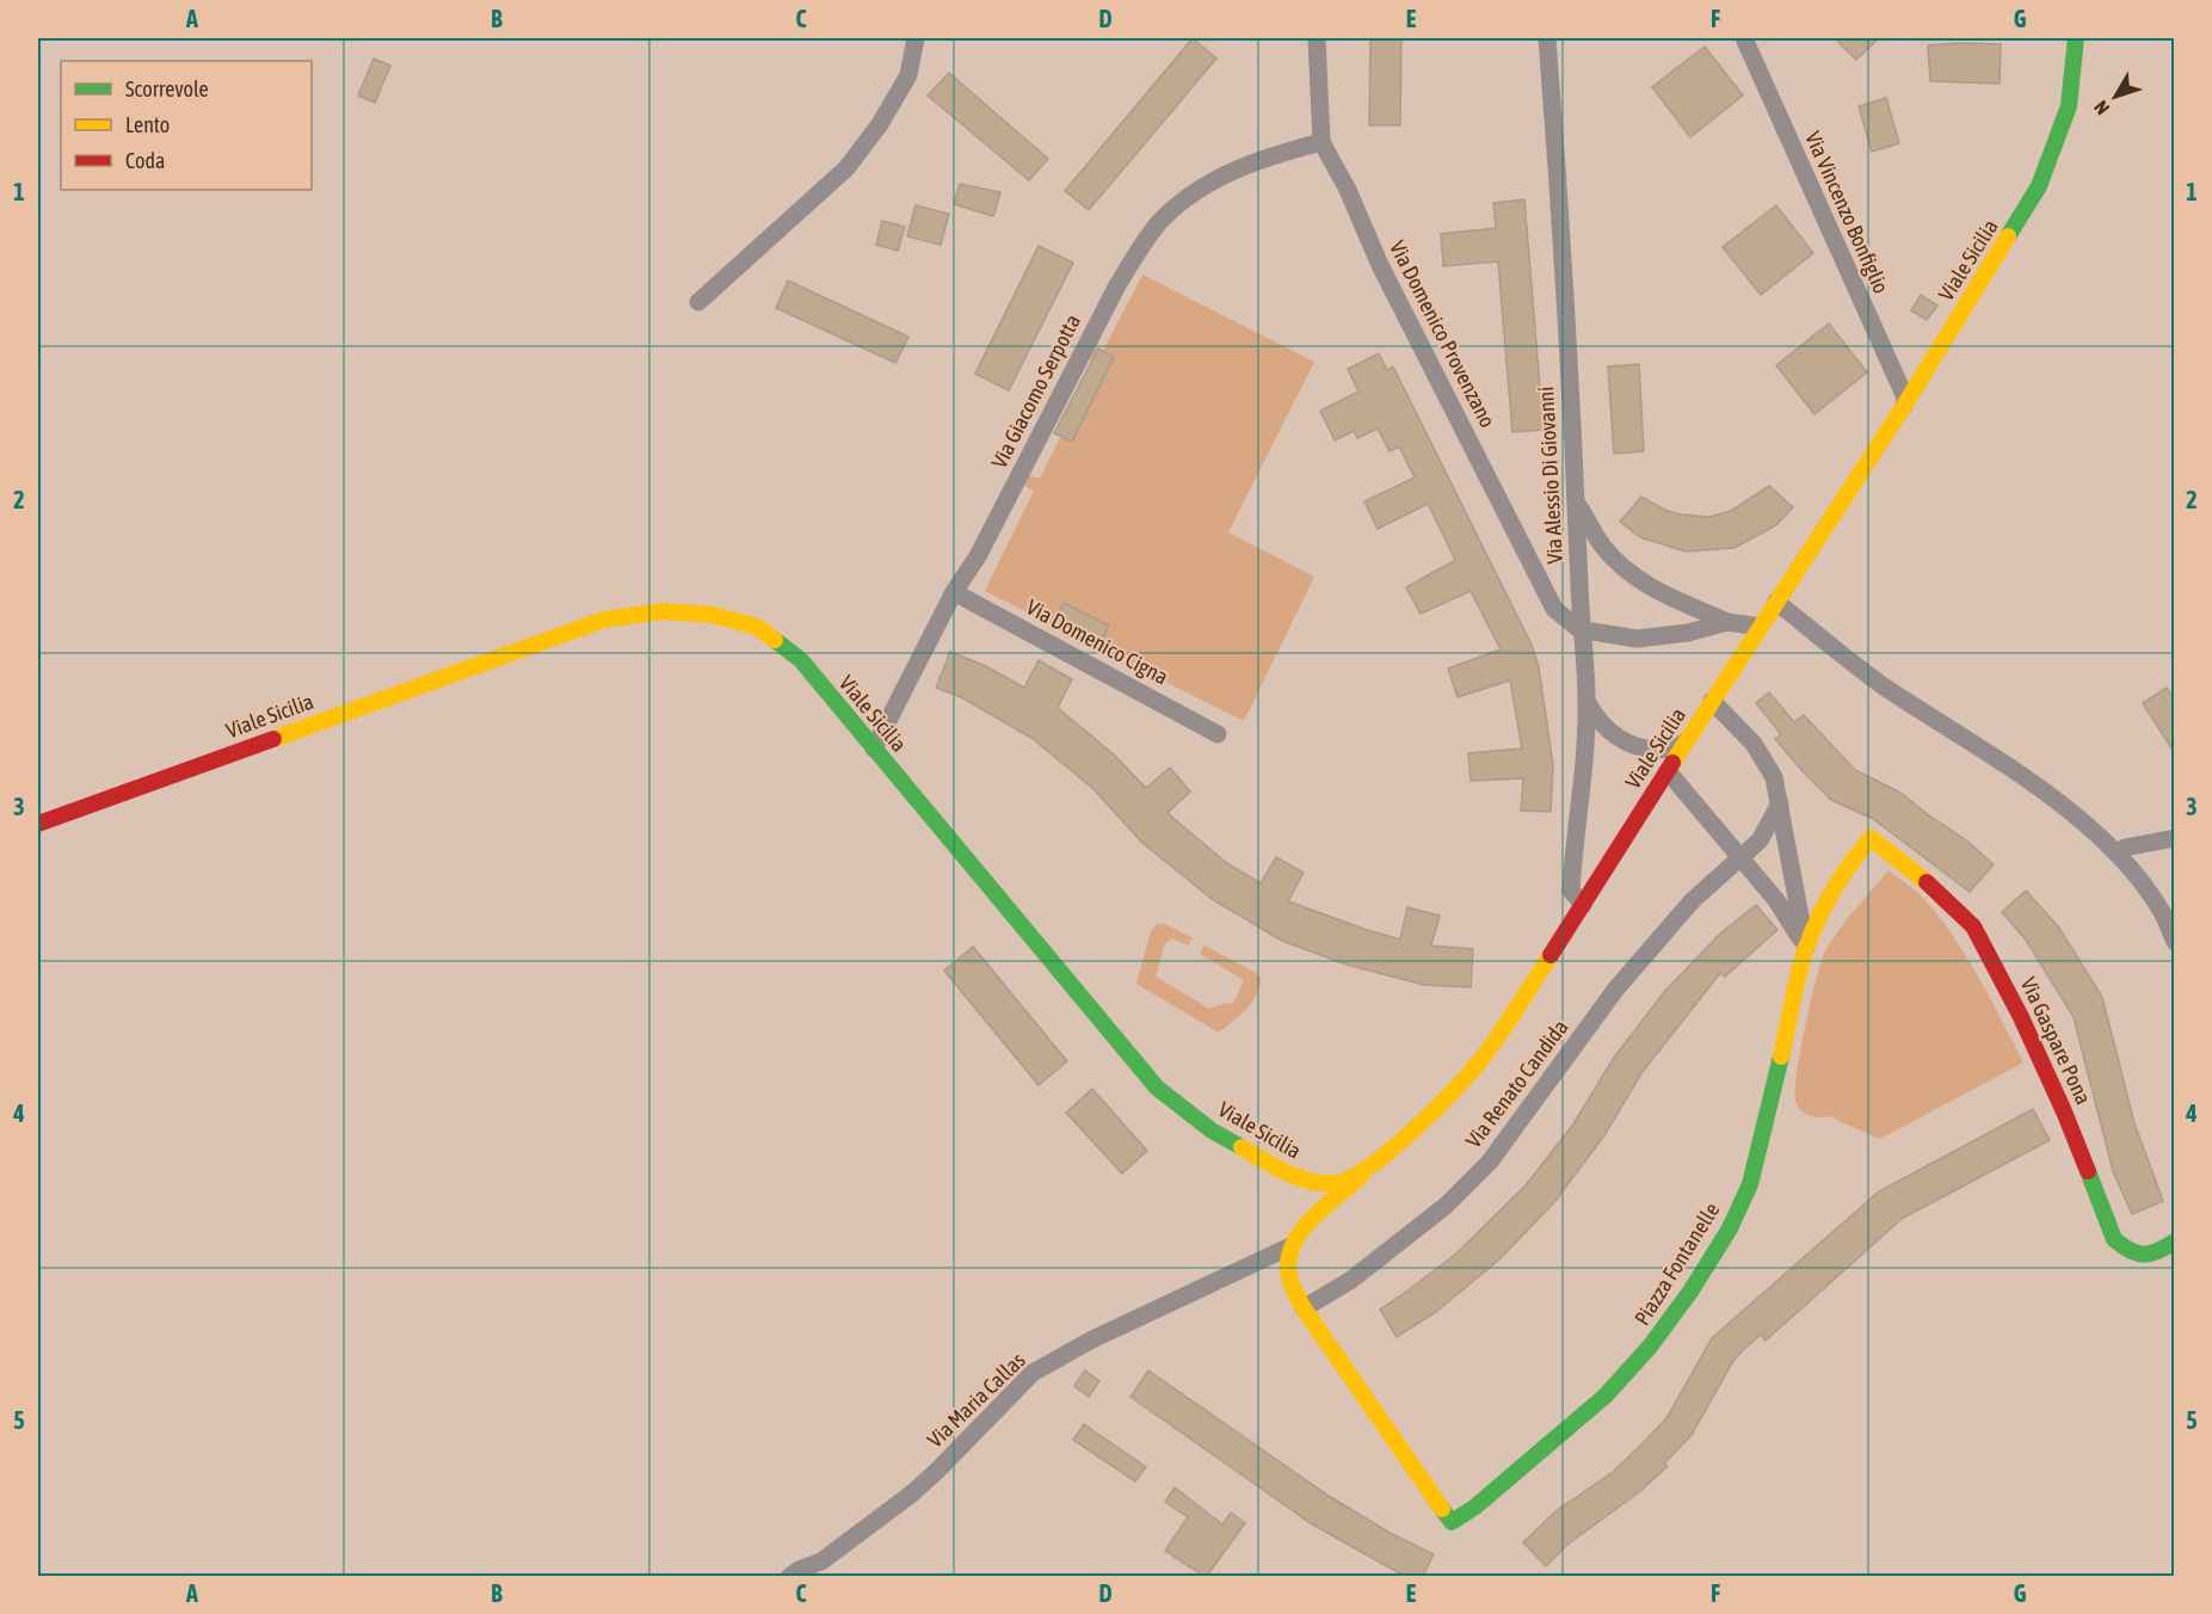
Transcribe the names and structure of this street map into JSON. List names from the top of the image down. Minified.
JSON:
{"streets":{"street":["Via Vincenzo Bonfiglio","Viale Sicilia","Via Domenico Provenzano","Via Giacomo Serpotta","Via Alessio Di Giovanni","Via Domenico Cigna","Via Gaspare Pona","Via Renato Candida","Piazza Fontanelle","Via Maria Callas"]},"crossings":[["Via Vincenzo Bonfiglio","Viale Sicilia"],["Viale Sicilia","Via Giacomo Serpotta"],["Viale Sicilia","Via Alessio Di Giovanni"],["Via Domenico Provenzano","Via Giacomo Serpotta"],["Via Domenico Provenzano","Via Alessio Di Giovanni"],["Via Giacomo Serpotta","Via Domenico Cigna"],["Via Gaspare Pona","Piazza Fontanelle"],["Via Renato Candida","Piazza Fontanelle"]],"legend":["Scorrevole","Lento","Coda"],"north":"bottom left","grid":{"columns":["A","B","C","D","E","F","G"],"rows":["1","2","3","4","5"]}}
